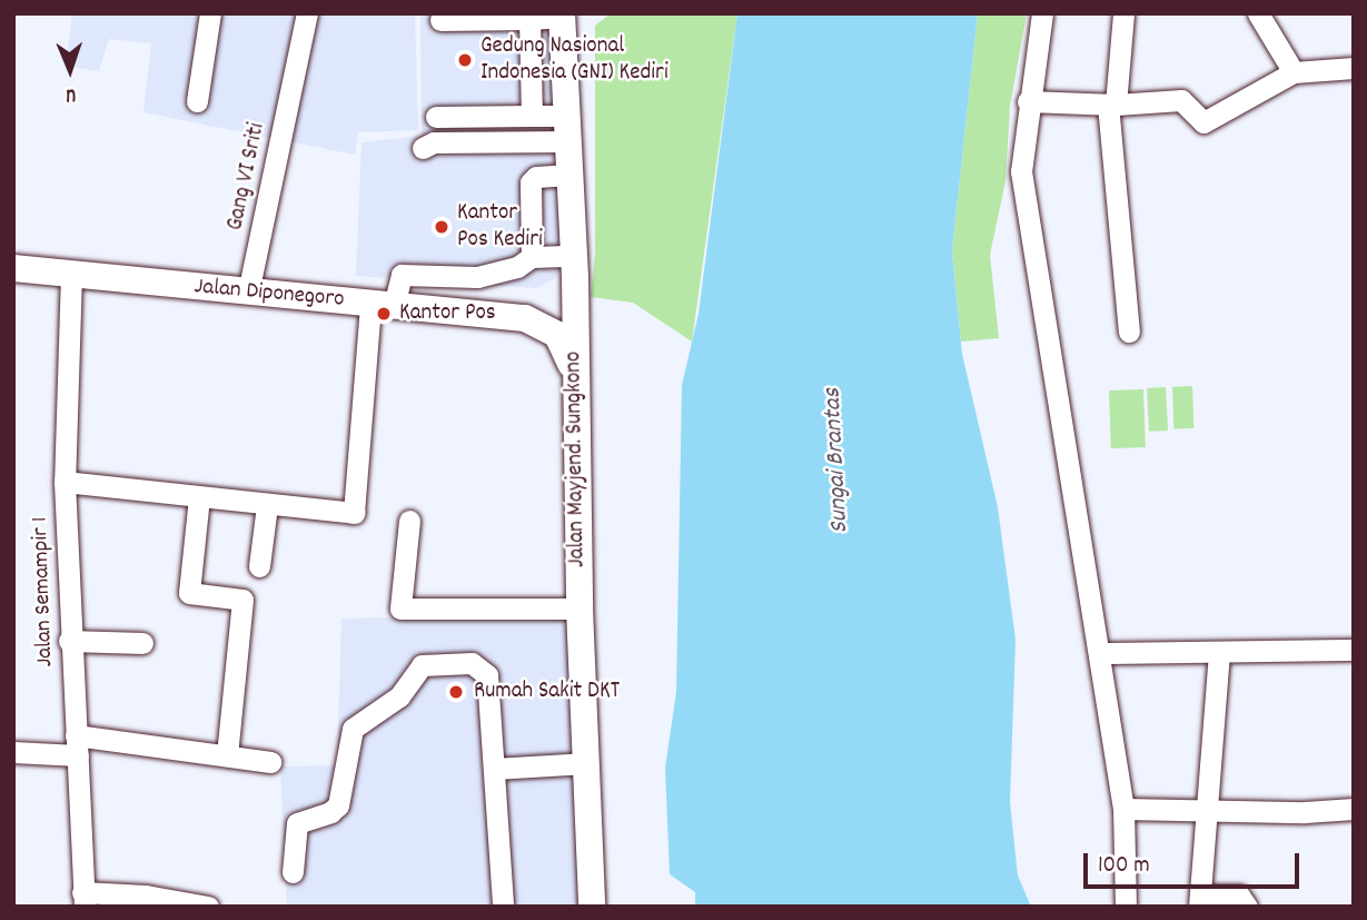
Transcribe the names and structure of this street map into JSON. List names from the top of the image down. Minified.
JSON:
{"streets":{"main road":["Jalan Diponegoro","Jalan Mayjend. Sungkono"],"street":["Gang VI Sriti","Jalan Semampir 1"]},"crossings":[["Gang VI Sriti","Jalan Diponegoro"],["Jalan Diponegoro","Jalan Mayjend. Sungkono"],["Jalan Diponegoro","Jalan Semampir 1"]],"water":["Sungai Brantas"],"places":["Gedung Nasional Indonesia (GNI) Kediri","Kantor Pos Kediri","Kantor Pos","Rumah Sakit DKT"],"scale_bar":"100 m","north":"bottom"}
